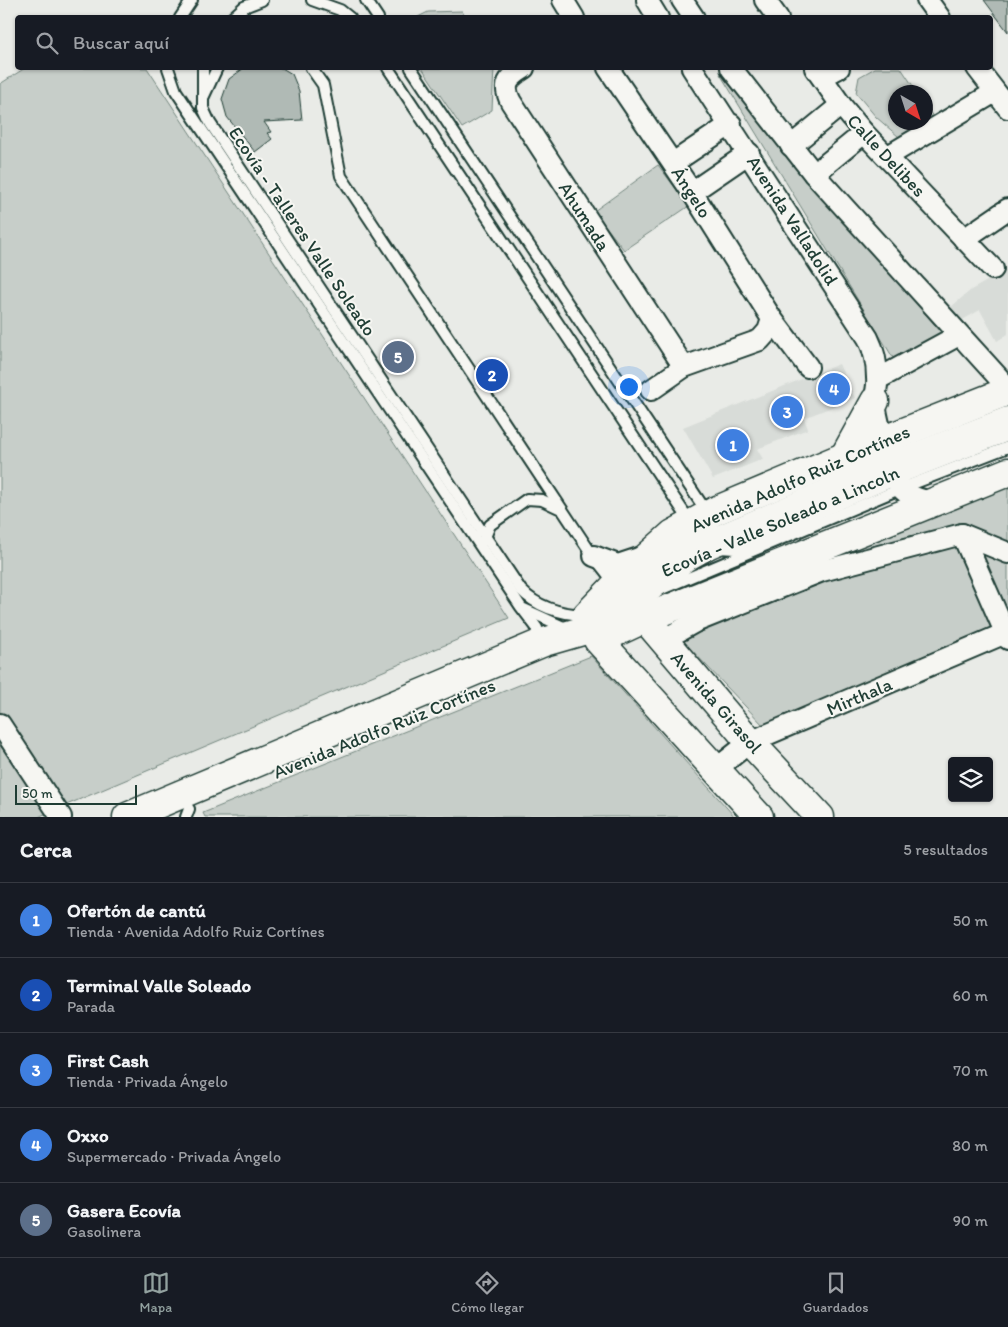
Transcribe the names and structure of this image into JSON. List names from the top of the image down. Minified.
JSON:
{"streets":{"main road":["Avenida Adolfo Ruiz Cortínes","Avenida Girasol"],"street":["Calle Delibes","Ángelo","Ahumada","Avenida Valladolid","Mirthala"],"lane":["Ecovía - Talleres Valle Soleado","Ecovía - Valle Soleado a Lincoln"]},"crossings":[["Avenida Valladolid","Avenida Adolfo Ruiz Cortínes"],["Avenida Valladolid","Ecovía - Valle Soleado a Lincoln"],["Ecovía - Talleres Valle Soleado","Avenida Adolfo Ruiz Cortínes"],["Avenida Adolfo Ruiz Cortínes","Ecovía - Valle Soleado a Lincoln"],["Avenida Adolfo Ruiz Cortínes","Avenida Girasol"],["Mirthala","Avenida Girasol"]],"scale_bar":"50 m","north":"bottom right","page":{"search":"Buscar aquí","pins":["5","2","4","3","1"],"scale":"50 m","heading":["Cerca","5 resultados"],"list":[{"mark":"1","name":"Ofertón de cantú","note":"Tienda · Avenida Adolfo Ruiz Cortínes","value":"50 m"},{"mark":"2","name":"Terminal Valle Soleado","note":"Parada","value":"60 m"},{"mark":"3","name":"First Cash","note":"Tienda · Privada Ángelo","value":"70 m"},{"mark":"4","name":"Oxxo","note":"Supermercado · Privada Ángelo","value":"80 m"},{"mark":"5","name":"Gasera Ecovía","note":"Gasolinera","value":"90 m"}],"nav":["Mapa","Cómo llegar","Guardados"]}}
